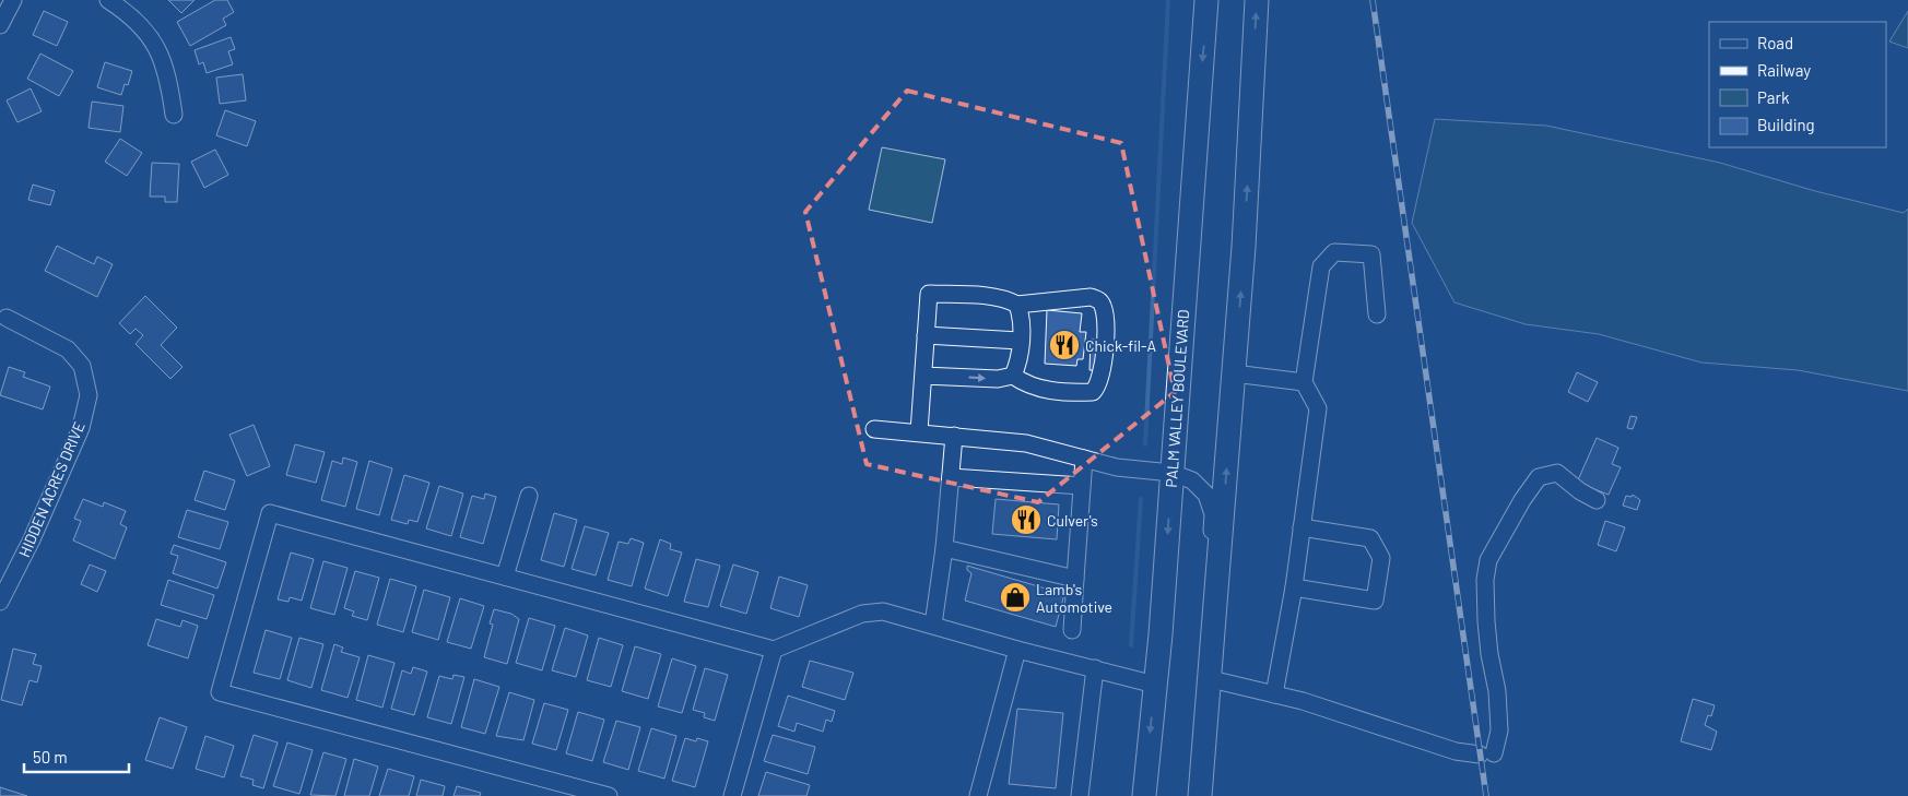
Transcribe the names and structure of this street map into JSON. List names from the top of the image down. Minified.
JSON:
{"streets":{"highway":["PALM VALLEY BOULEVARD"],"street":["HIDDEN ACRES DRIVE"]},"places":{"restaurant":["Chick-fil-A","Culver's"],"shop":["Lamb's Automotive"]},"legend":["Road","Railway","Park","Building"],"scale_bar":"50 m"}
